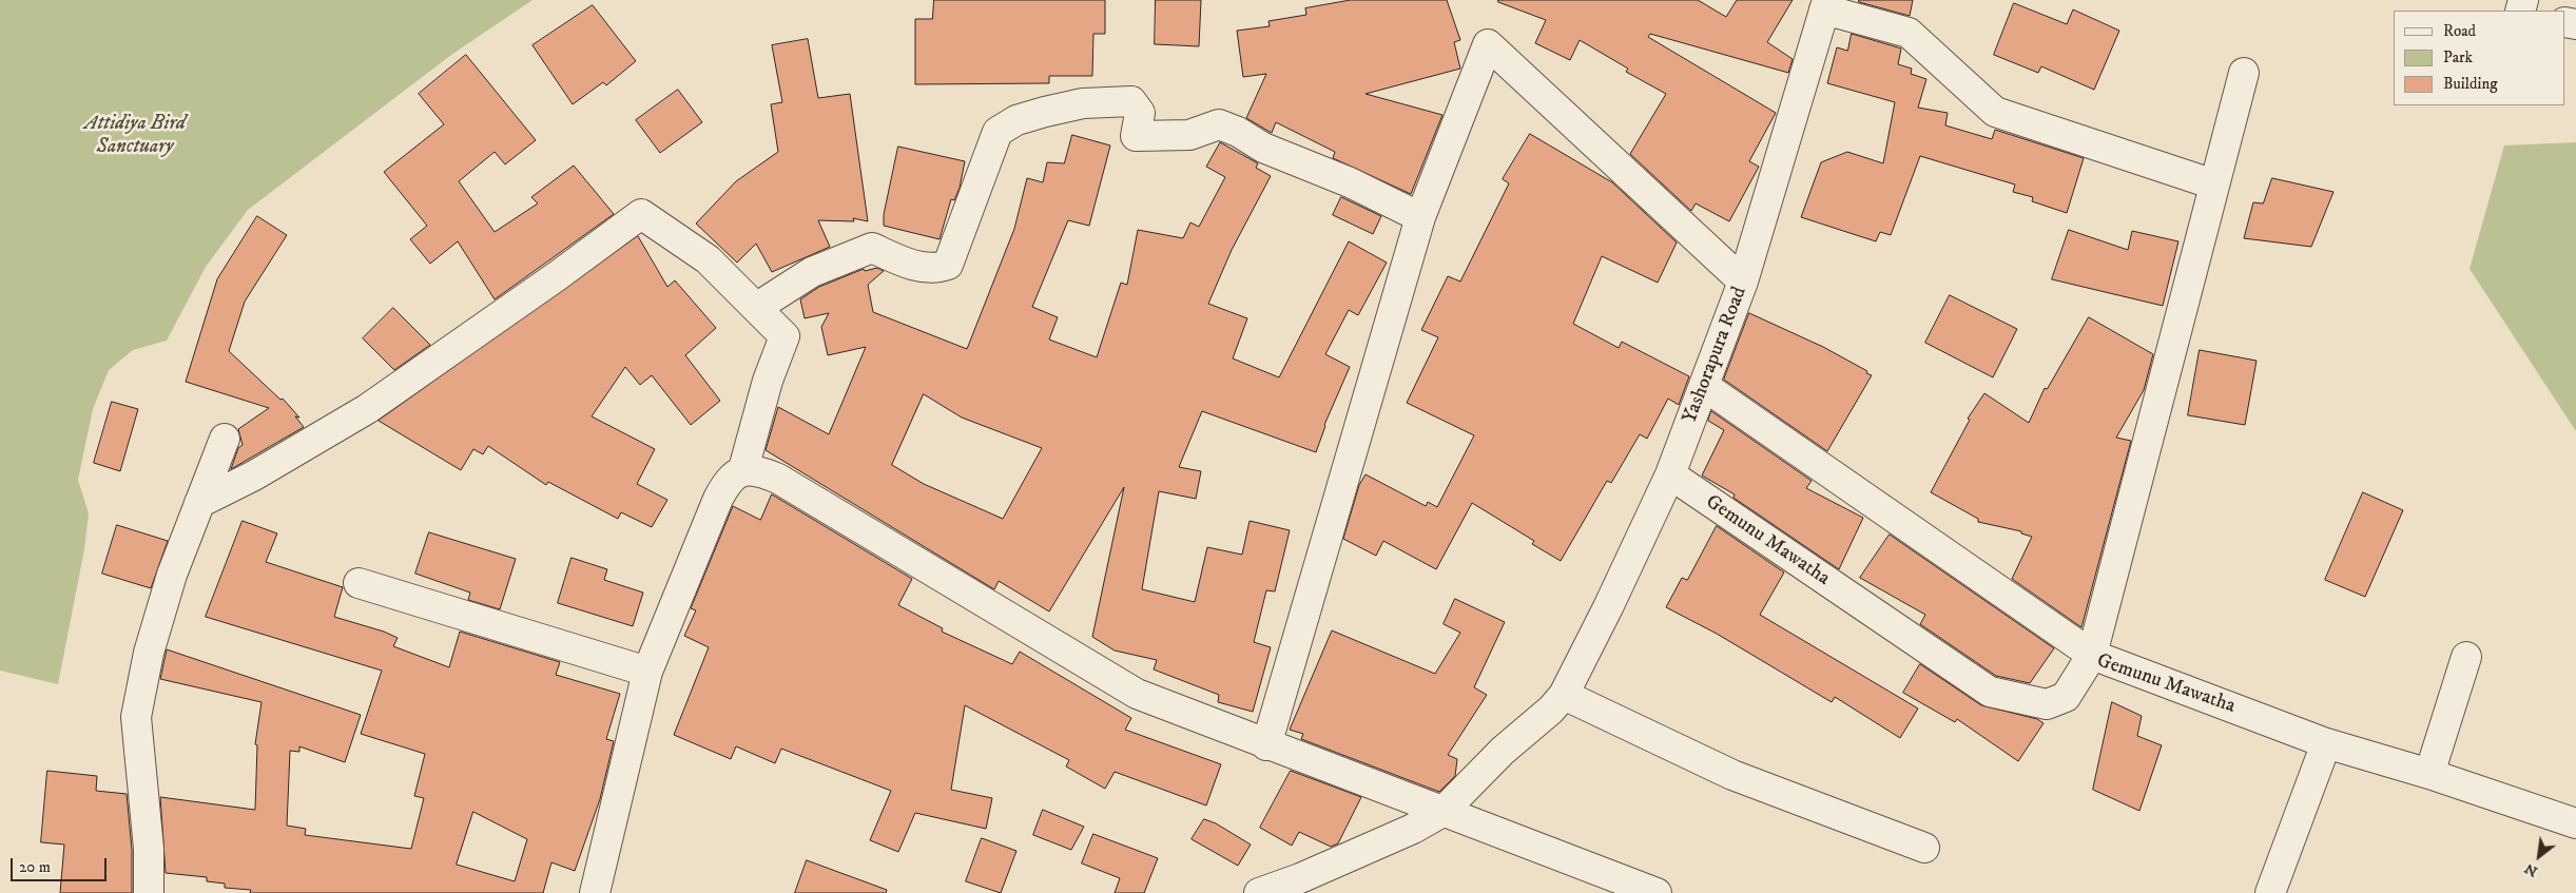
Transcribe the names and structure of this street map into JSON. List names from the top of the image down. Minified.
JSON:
{"streets":{"street":["Yashorapura Road","Gemunu Mawatha"]},"crossings":[["Yashorapura Road","Gemunu Mawatha"]],"parks":["Attidiya Bird Sanctuary"],"legend":["Road","Park","Building"],"scale_bar":"20 m","north":"bottom left"}
